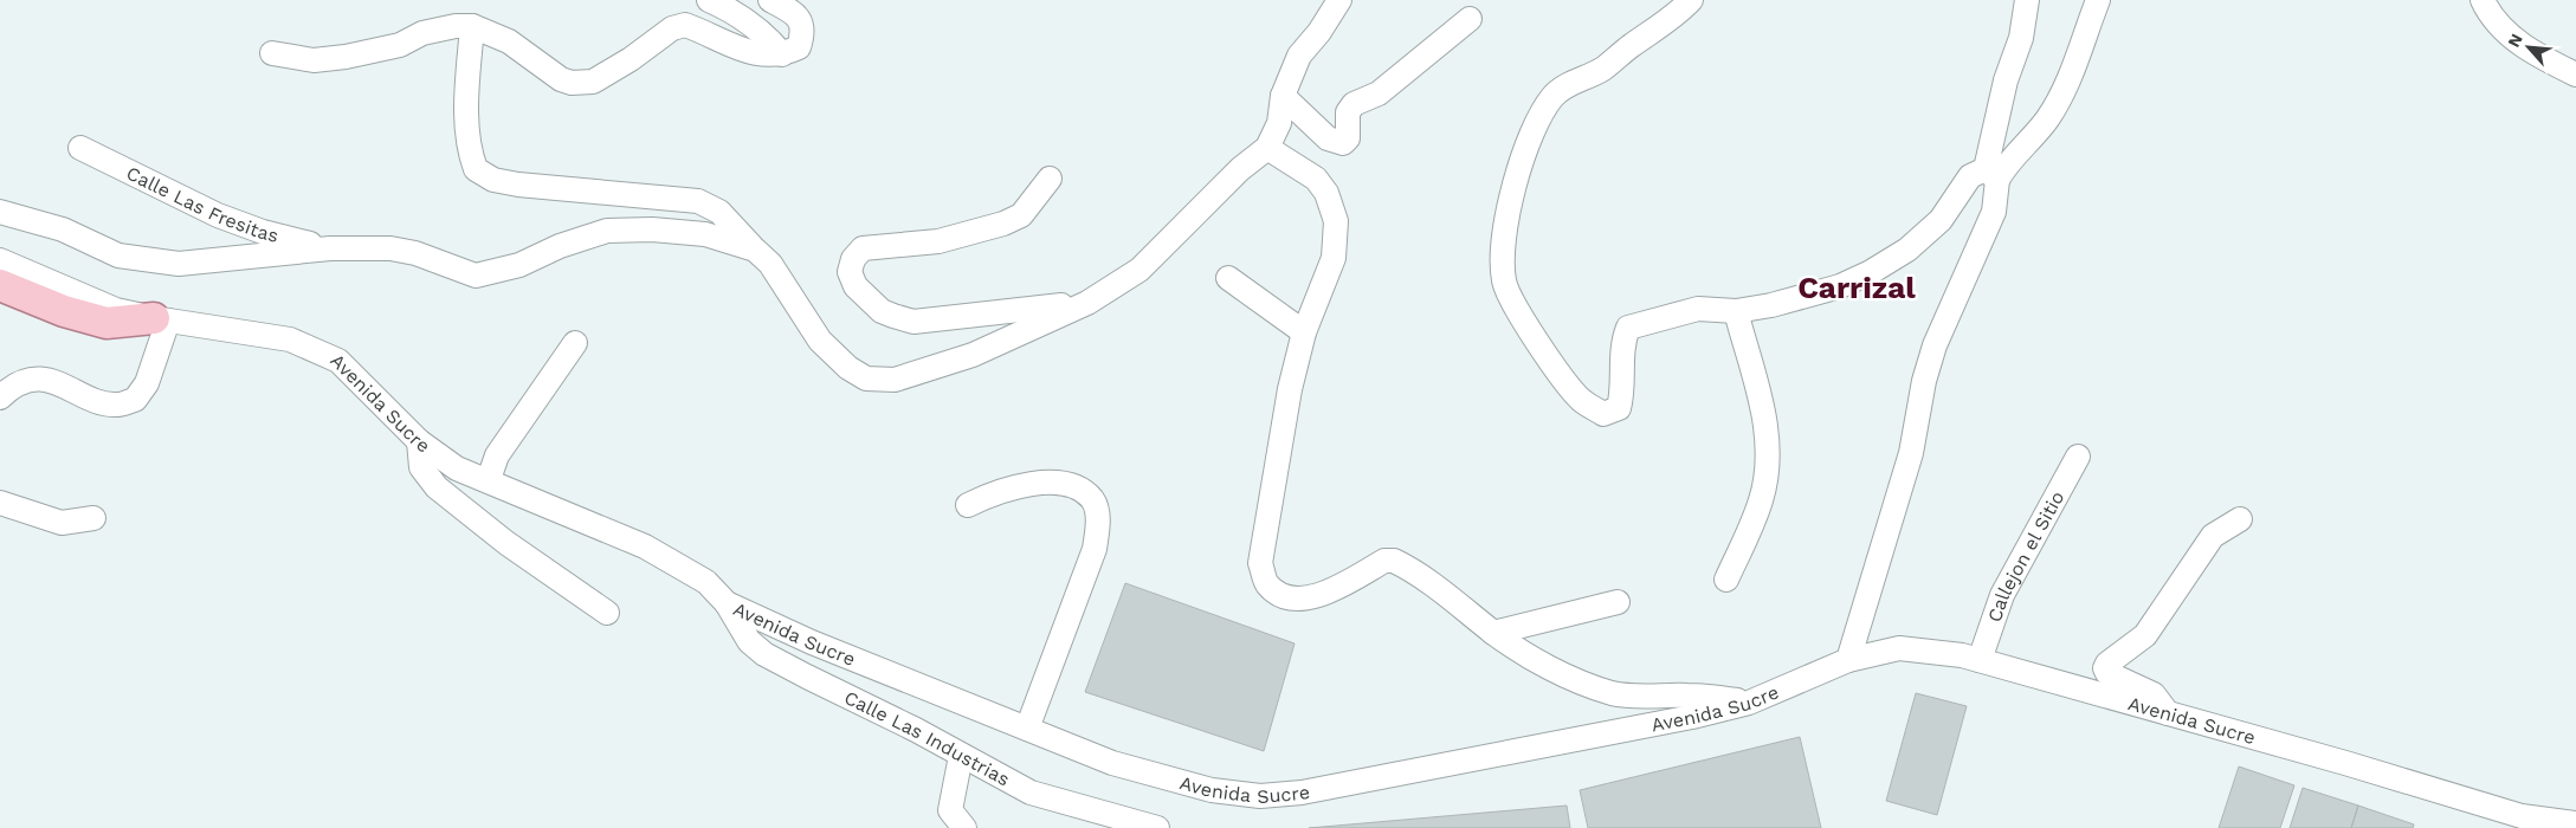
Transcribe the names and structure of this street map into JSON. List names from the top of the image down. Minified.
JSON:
{"streets":{"street":["Calle Las Fresitas","Avenida Sucre","Callejon el Sitio","Calle Las Industrias"]},"crossings":[["Avenida Sucre","Callejon el Sitio"],["Avenida Sucre","Calle Las Industrias"]],"districts":["Carrizal"],"north":"top left"}
